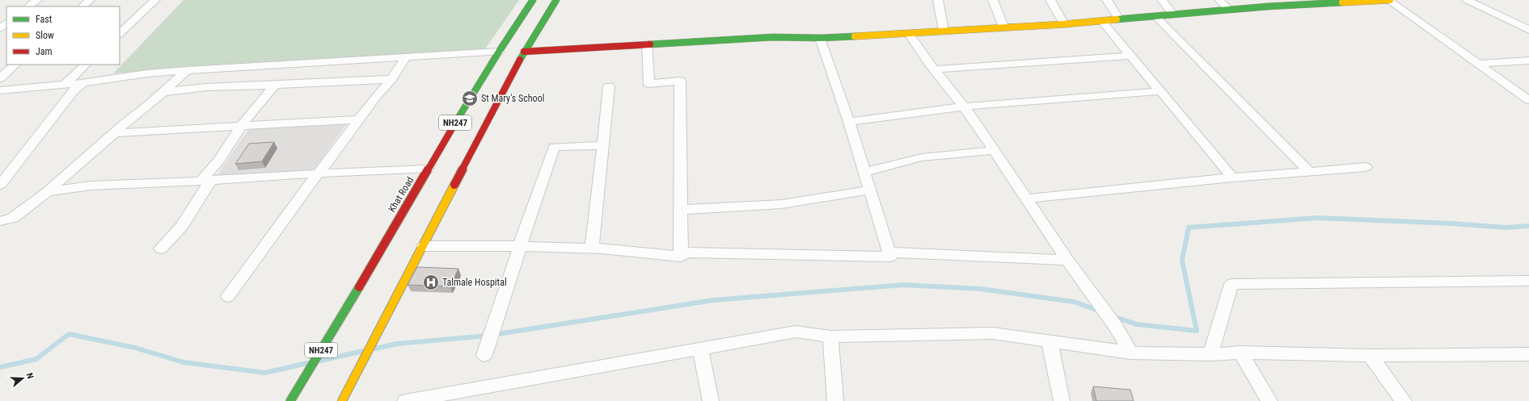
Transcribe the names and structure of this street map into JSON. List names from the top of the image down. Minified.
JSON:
{"streets":{"main road":["NH247","Khat Road"]},"places":{"school or university":["St Mary's School"],"hospital":["Talmale Hospital"]},"legend":["Fast","Slow","Jam"],"north":"right"}
